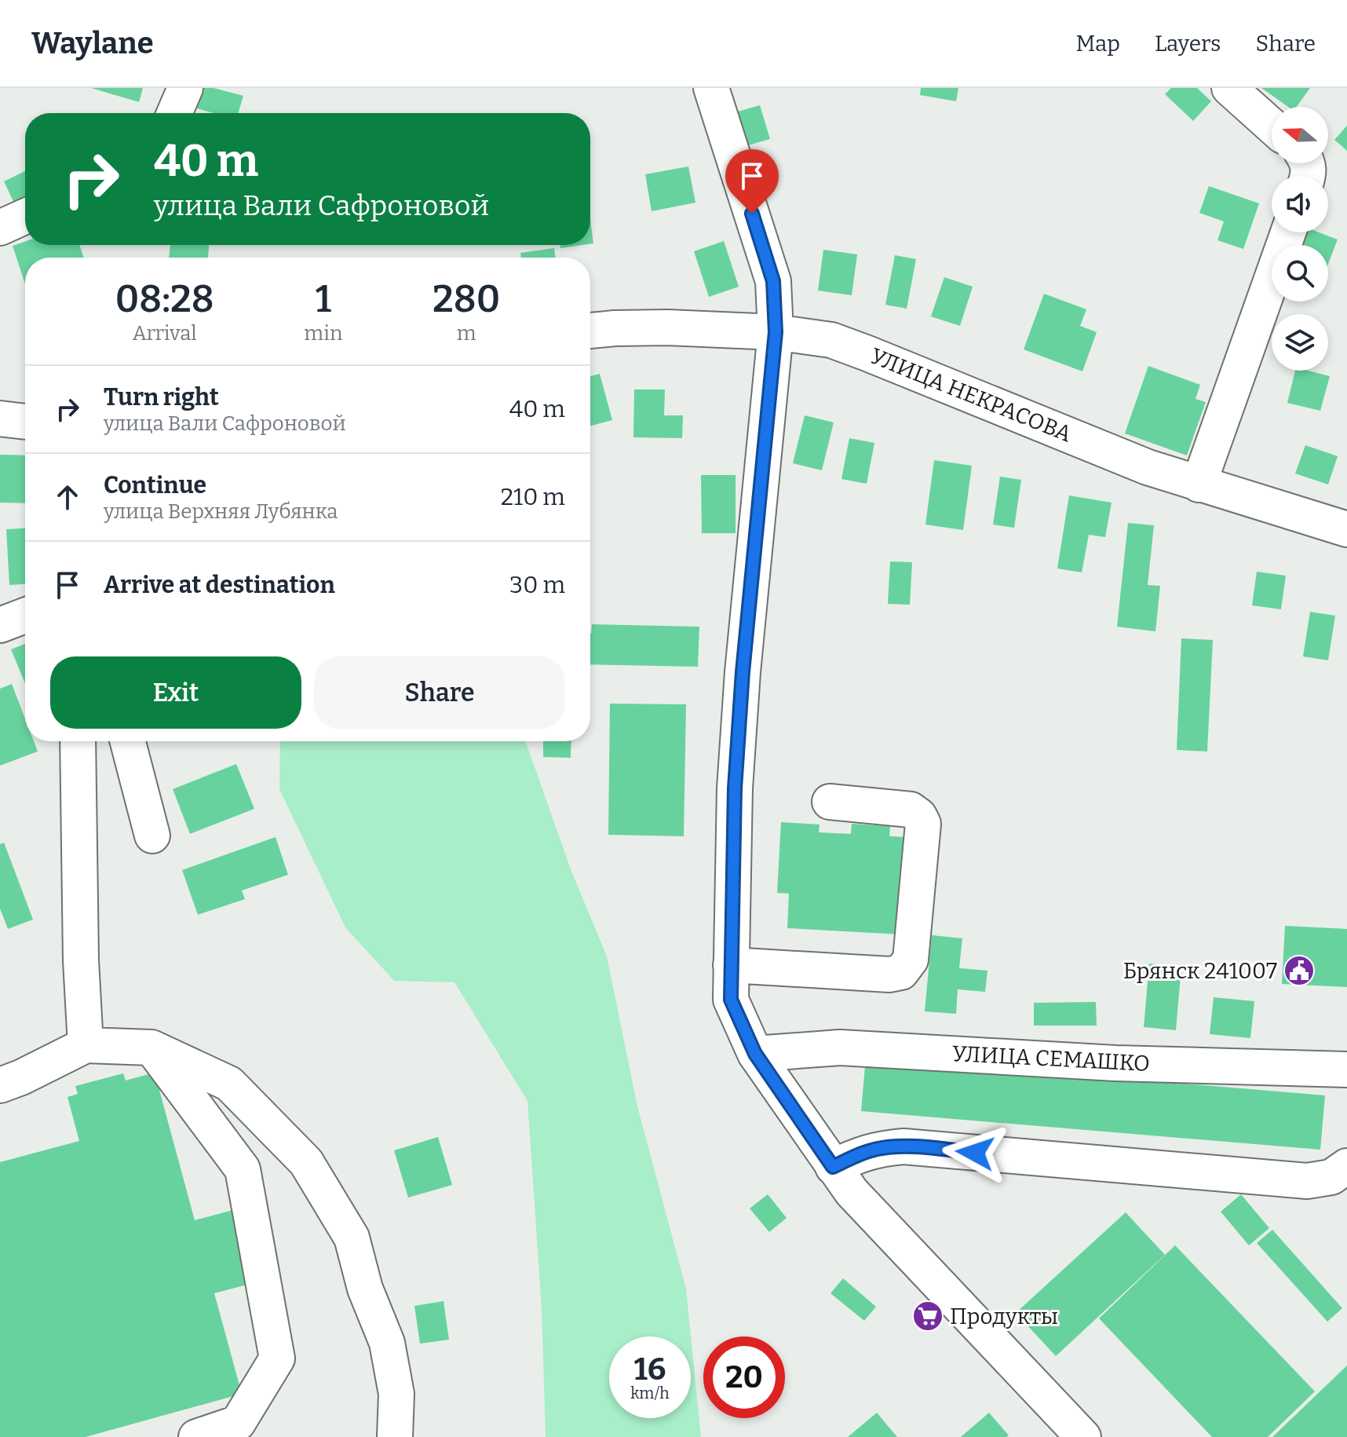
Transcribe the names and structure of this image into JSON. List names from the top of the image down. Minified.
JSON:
{"streets":{"street":["УЛИЦА НЕКРАСОВА","УЛИЦА СЕМАШКО"]},"places":{"public building":["Брянск 241007"],"supermarket":["Продукты"]},"north":"left","page":{"header":"Waylane","nav":["Map","Layers","Share"],"turn":["40 m","улица Вали Сафроновой"],"eta":["08:28","Arrival","1","min","280","m"],"list":[{"name":"Turn right","note":"улица Вали Сафроновой","value":"40 m"},{"name":"Continue","note":"улица Верхняя Лубянка","value":"210 m"},{"name":"Arrive at destination","value":"30 m"}],"buttons":["Exit","Share"],"speed":"16 km/h","limit":"20"}}
